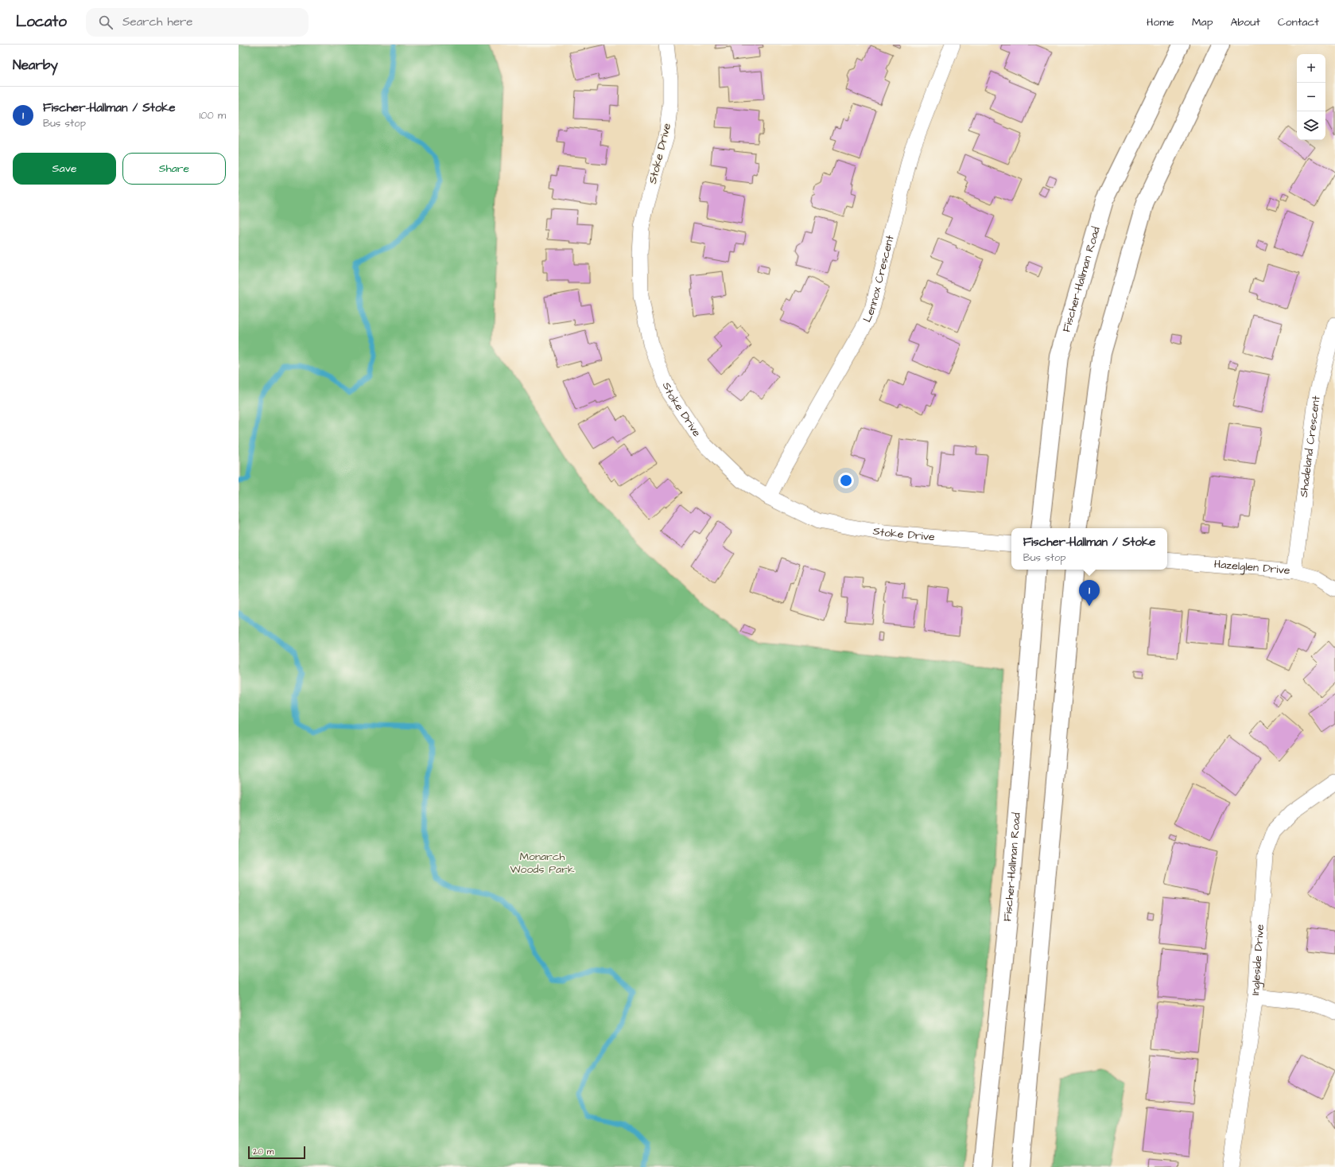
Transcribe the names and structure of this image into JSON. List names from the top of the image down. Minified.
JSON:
{"streets":{"main road":["Fischer-Hallman Road"],"street":["Stoke Drive","Lennox Crescent","Shadeland Crescent","Hazelglen Drive","Ingleside Drive"]},"crossings":[["Stoke Drive","Lennox Crescent"],["Shadeland Crescent","Hazelglen Drive"]],"parks":["Monarch Woods Park"],"scale_bar":"20 m","page":{"header":"Locato","search":"Search here","nav":["Home","Map","About","Contact"],"heading":"Nearby","map_buttons":["+","−"],"list":[{"mark":"1","name":"Fischer-Hallman / Stoke","note":"Bus stop","value":"100 m"}],"buttons":["Save","Share"],"popup":["Fischer-Hallman / Stoke","Bus stop"],"pins":"1","scale":"20 m"}}
